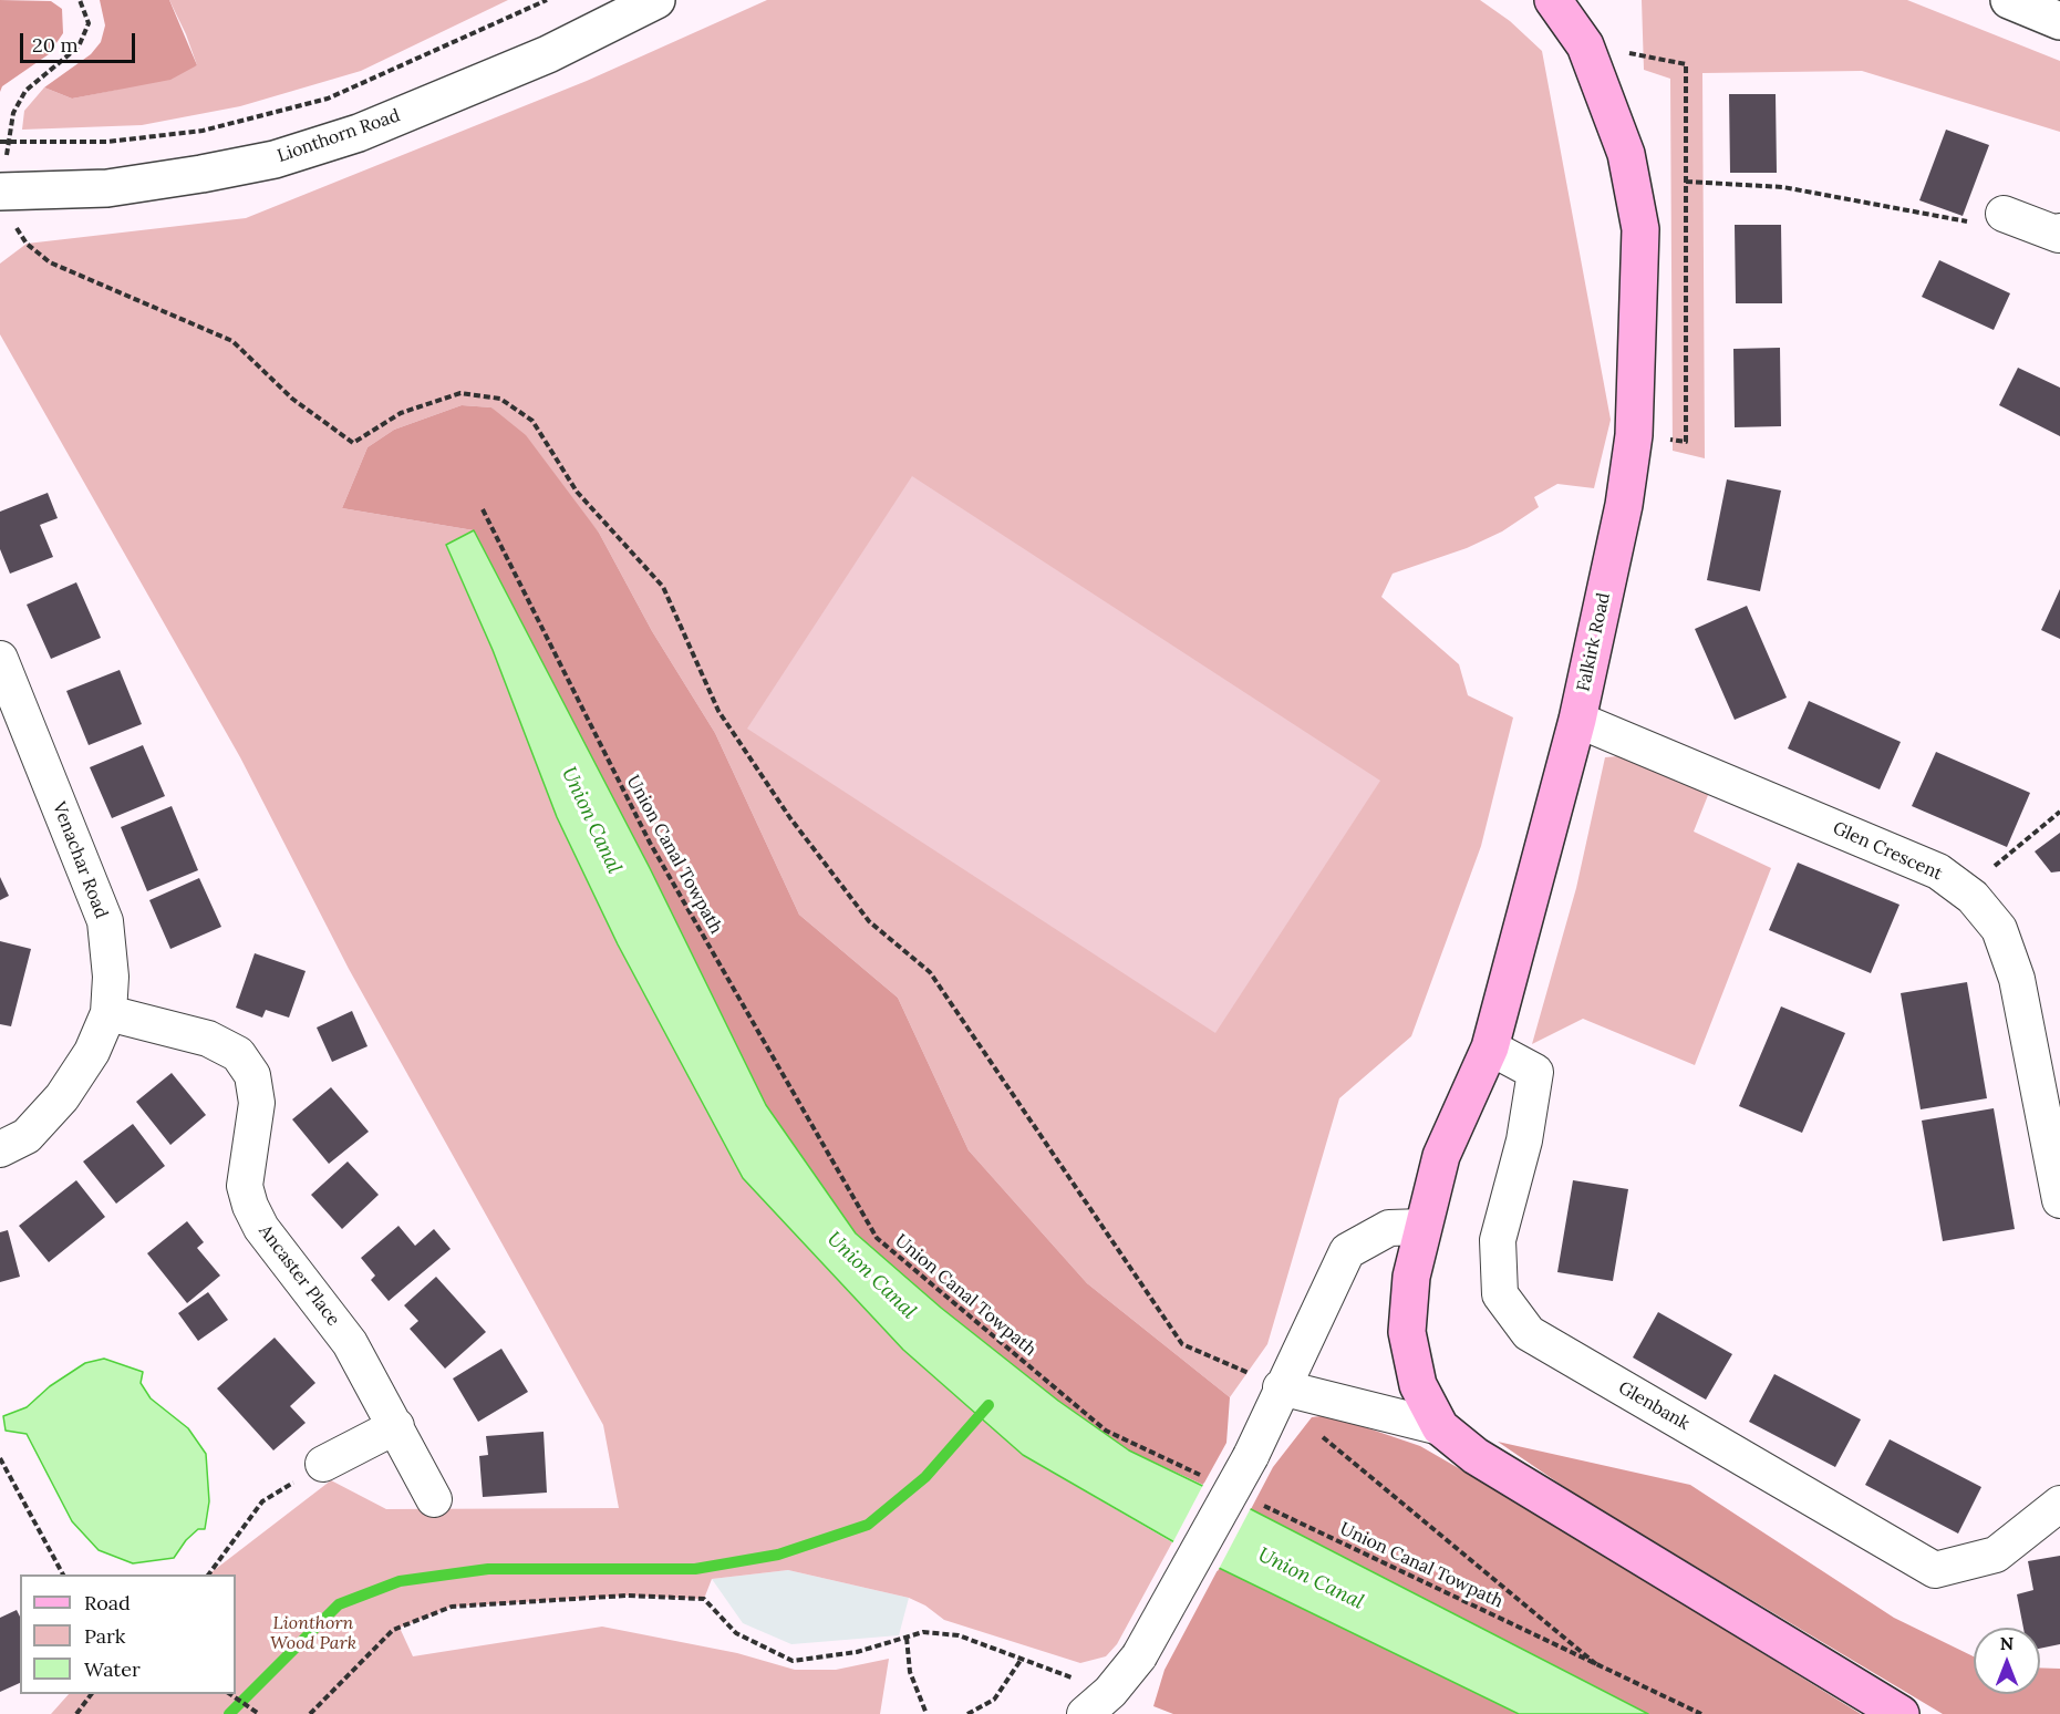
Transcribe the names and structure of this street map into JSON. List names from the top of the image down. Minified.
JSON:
{"streets":{"main road":["Falkirk Road"],"street":["Lionthorn Road","Glen Crescent","Venachar Road","Ancaster Place","Glenbank"],"path":["Union Canal Towpath"]},"crossings":[["Falkirk Road","Glen Crescent"],["Falkirk Road","Glenbank"],["Venachar Road","Ancaster Place"]],"water":["Union Canal"],"parks":["Lionthorn Wood Park"],"legend":["Road","Park","Water"],"scale_bar":"20 m","north":"top"}
